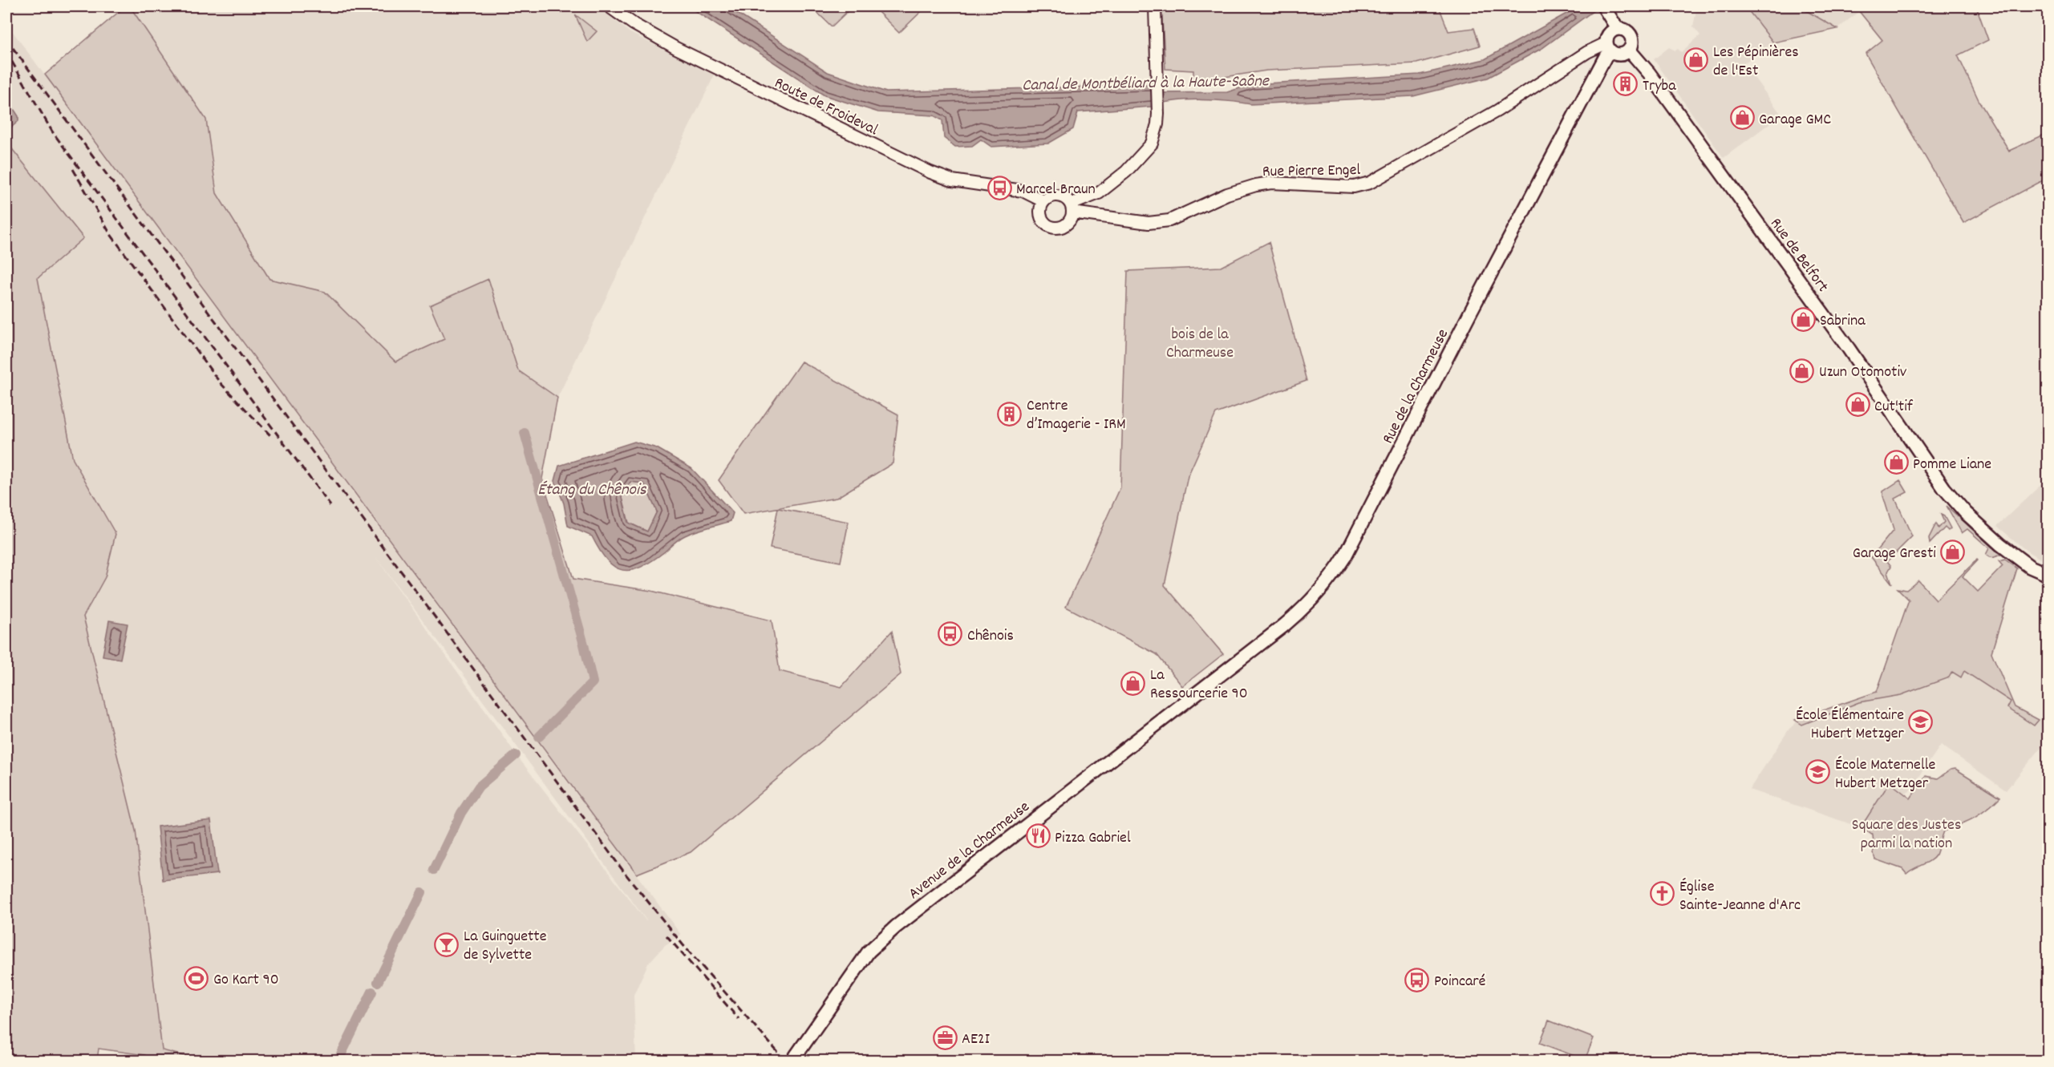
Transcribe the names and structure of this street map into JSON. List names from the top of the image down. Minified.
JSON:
{"streets":{"main road":["Rue de Belfort","Rue de la Charmeuse","Avenue de la Charmeuse"],"street":["Route de Froideval","Rue Pierre Engel"]},"crossings":[["Route de Froideval","Rue Pierre Engel"],["Rue Pierre Engel","Rue de Belfort"],["Rue Pierre Engel","Rue de la Charmeuse"],["Rue de Belfort","Rue de la Charmeuse"],["Rue de la Charmeuse","Avenue de la Charmeuse"]],"water":["Canal de Montbéliard à la Haute-Saône","Étang du Chênois"],"parks":["bois de la Charmeuse","Square des Justes parmi la nation"],"places":{"shop":["Les Pépinières de l'Est","Garage GMC","Sabrina","Uzun Otomotiv","Cut'tif","Pomme Liane","Garage Gresti","La Ressourcerie 90"],"building":["Tryba","Centre d’Imagerie - IRM"],"bus stop":["Marcel Braun","Chênois","Poincaré"],"school or university":["École Élémentaire Hubert Metzger","École Maternelle Hubert Metzger"],"restaurant":["Pizza Gabriel"],"church":["Église Sainte-Jeanne d'Arc"],"bar":["La Guinguette de Sylvette"],"sports":["Go Kart 90"],"office":["AE2I"]}}
